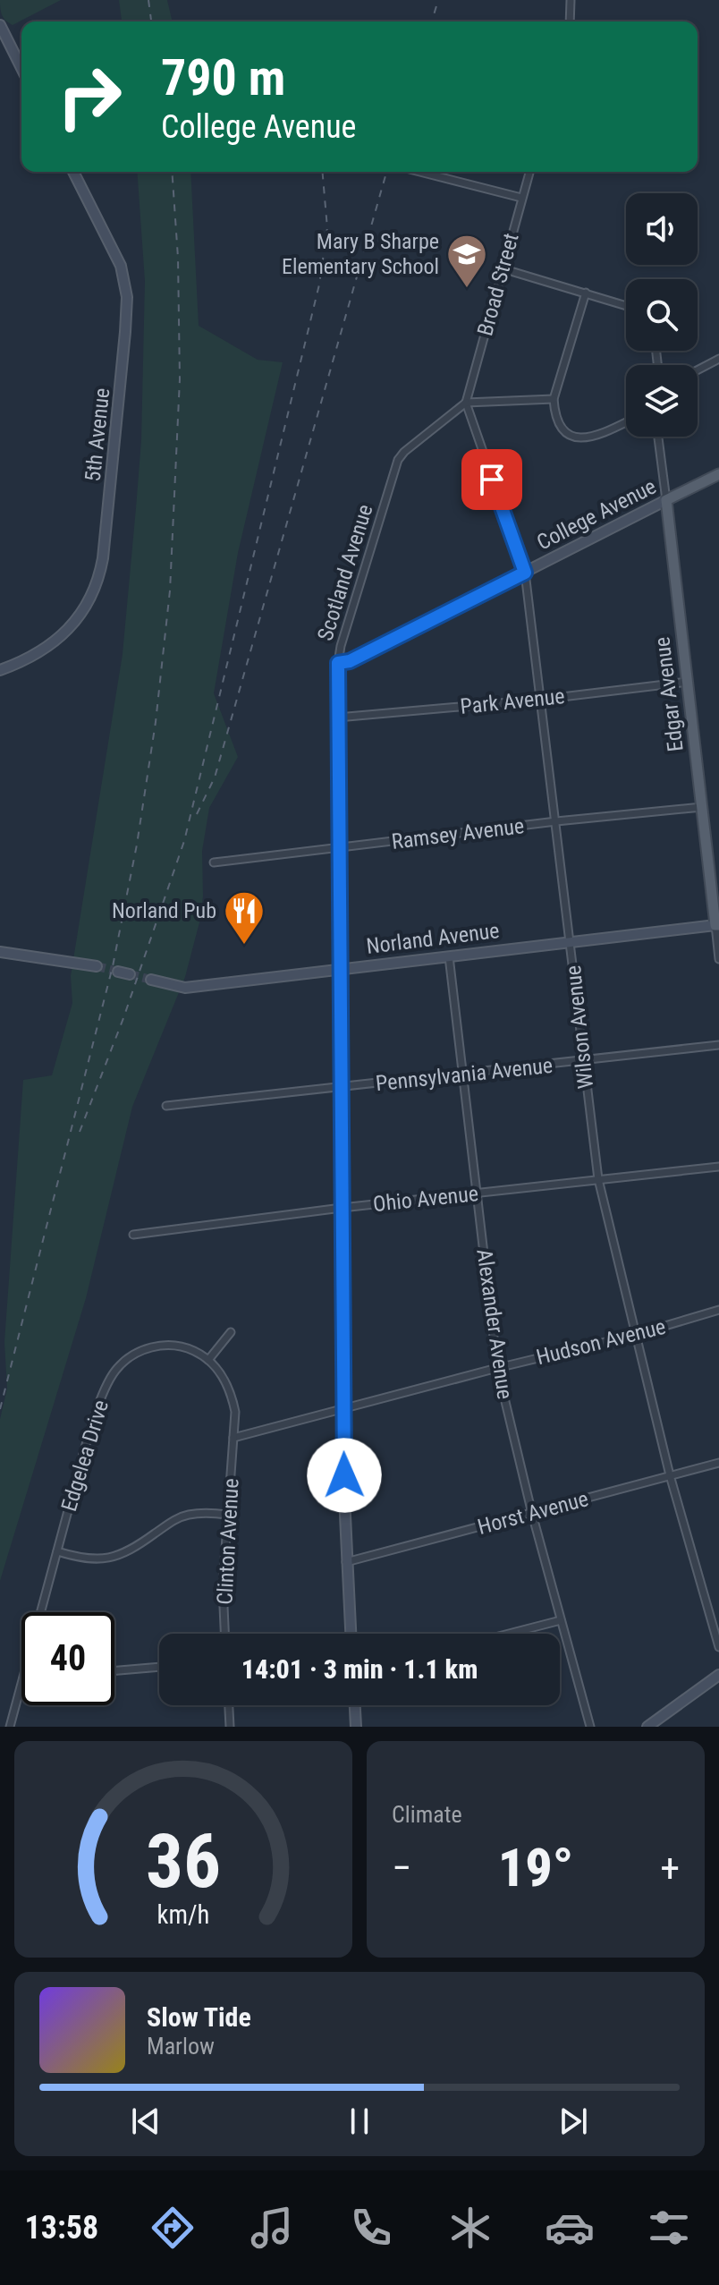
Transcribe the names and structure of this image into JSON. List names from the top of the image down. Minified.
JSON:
{"streets":{"main road":["College Avenue","Edgar Avenue"],"street":["Broad Street","5th Avenue","Scotland Avenue","Park Avenue","Ramsey Avenue","Norland Avenue","Wilson Avenue","Pennsylvania Avenue","Ohio Avenue","Alexander Avenue","Hudson Avenue","Edgelea Drive","Horst Avenue","Clinton Avenue"]},"crossings":[["Broad Street","Scotland Avenue"],["Broad Street","Wilson Avenue"],["College Avenue","Scotland Avenue"],["College Avenue","Edgar Avenue"],["College Avenue","Wilson Avenue"],["Scotland Avenue","Park Avenue"],["Scotland Avenue","Ramsey Avenue"],["Scotland Avenue","Norland Avenue"],["Scotland Avenue","Wilson Avenue"],["Scotland Avenue","Pennsylvania Avenue"],["Scotland Avenue","Ohio Avenue"],["Scotland Avenue","Hudson Avenue"],["Scotland Avenue","Horst Avenue"],["Edgar Avenue","Park Avenue"],["Edgar Avenue","Ramsey Avenue"],["Edgar Avenue","Norland Avenue"],["Park Avenue","Wilson Avenue"],["Ramsey Avenue","Wilson Avenue"],["Norland Avenue","Wilson Avenue"],["Norland Avenue","Alexander Avenue"],["Wilson Avenue","Pennsylvania Avenue"],["Wilson Avenue","Ohio Avenue"],["Wilson Avenue","Hudson Avenue"],["Wilson Avenue","Horst Avenue"],["Pennsylvania Avenue","Alexander Avenue"],["Ohio Avenue","Alexander Avenue"],["Alexander Avenue","Hudson Avenue"],["Alexander Avenue","Horst Avenue"],["Hudson Avenue","Clinton Avenue"]],"places":{"school or university":["Mary B Sharpe Elementary School"],"restaurant":["Norland Pub"]},"page":{"turn":["790 m","College Avenue"],"limit":"40","trip":"14:01 · 3 min · 1.1 km","tile":"Climate","heat":["−","19°","+"],"song":["Slow Tide","Marlow"],"tabs":"13:58","gauge":["36","km/h"]}}
